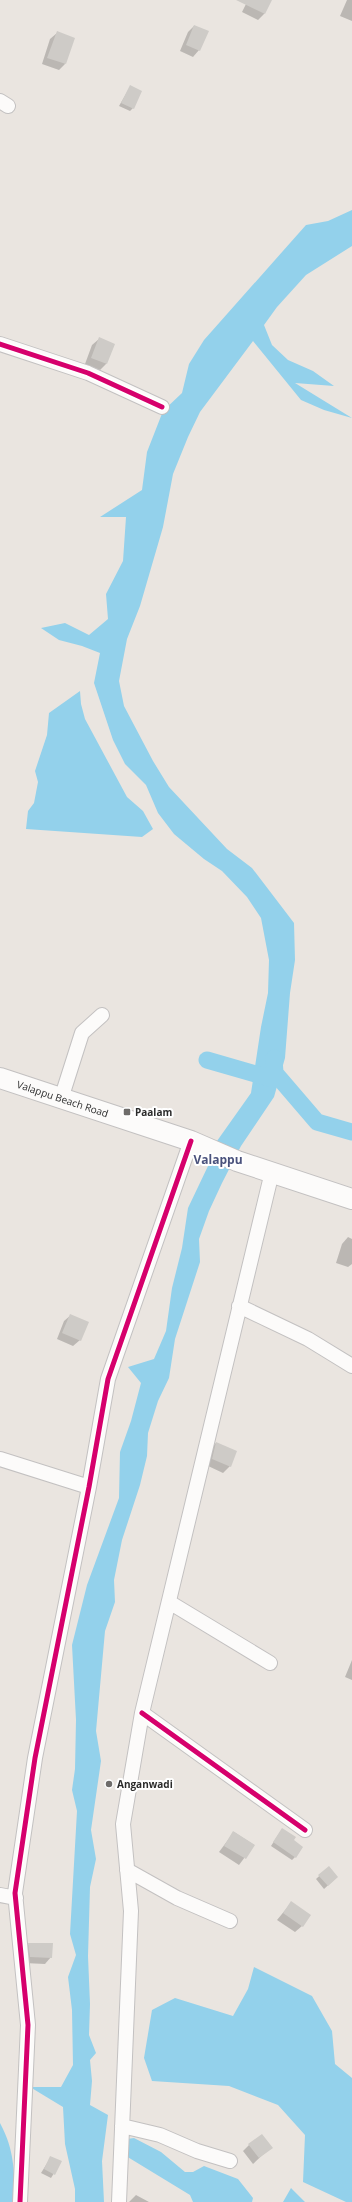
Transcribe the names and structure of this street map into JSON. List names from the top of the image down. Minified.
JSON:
{"streets":{"main road":["Valappu Beach Road"]},"districts":["Valappu"],"places":{"transit":["Paalam"],"other":["Anganwadi"]}}
